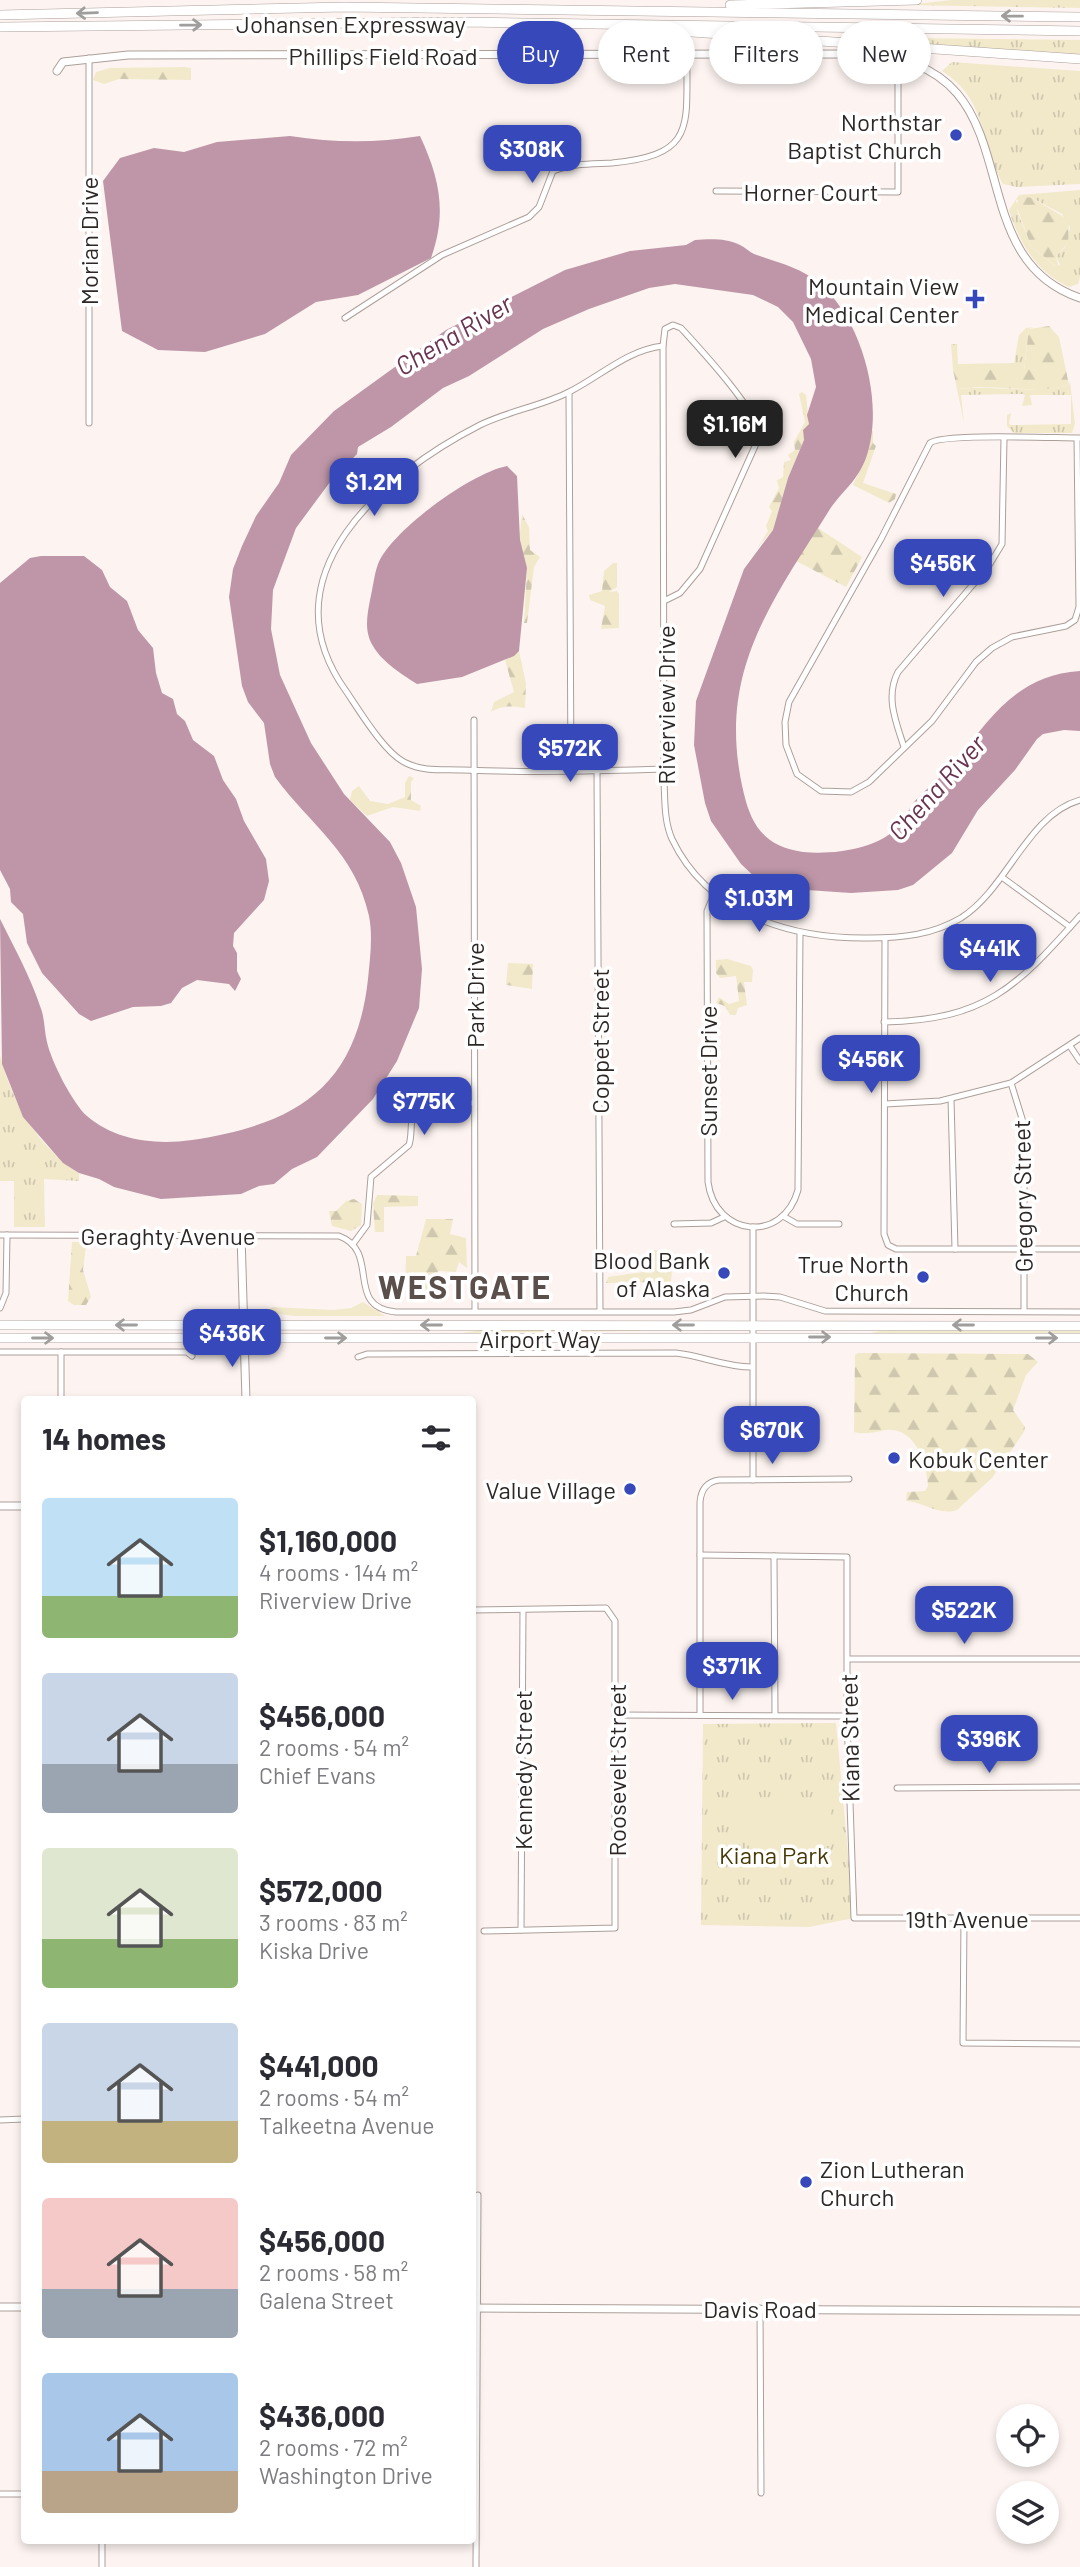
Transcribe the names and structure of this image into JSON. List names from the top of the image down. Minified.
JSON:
{"streets":{"main road":["Johansen Expressway","Airport Way"],"street":["Phillips Field Road","Horner Court","Morian Drive","Riverview Drive","Park Drive","Coppet Street","Sunset Drive","Gregory Street","Geraghty Avenue","Kiana Street","Kennedy Street","Roosevelt Street","19th Avenue","Davis Road"]},"crossings":[["Phillips Field Road","Morian Drive"],["Riverview Drive","Park Drive"],["Riverview Drive","Coppet Street"],["Riverview Drive","Sunset Drive"],["Kiana Street","19th Avenue"],["Kennedy Street","Roosevelt Street"]],"districts":["WESTGATE"],"water":["Chena River"],"parks":["Kiana Park"],"places":{"other":["Northstar Baptist Church","Blood Bank of Alaska","True North Church","Kobuk Center","Value Village","Zion Lutheran Church"],"health":["Mountain View Medical Center"]},"page":{"chip":["Buy","Rent","Filters","New"],"price":["$308K","$1.16M","$1.2M","$456K","$572K","$1.03M","$441K","$456K","$775K","$436K","$670K","$522K","$371K","$396K"],"heading":"14 homes","list":[{"name":"$1,160,000","note":"4 rooms · 144 m² · Riverview Drive"},{"name":"$456,000","note":"2 rooms · 54 m² · Chief Evans"},{"name":"$572,000","note":"3 rooms · 83 m² · Kiska Drive"},{"name":"$441,000","note":"2 rooms · 54 m² · Talkeetna Avenue"},{"name":"$456,000","note":"2 rooms · 58 m² · Galena Street"},{"name":"$436,000","note":"2 rooms · 72 m² · Washington Drive"}]}}
